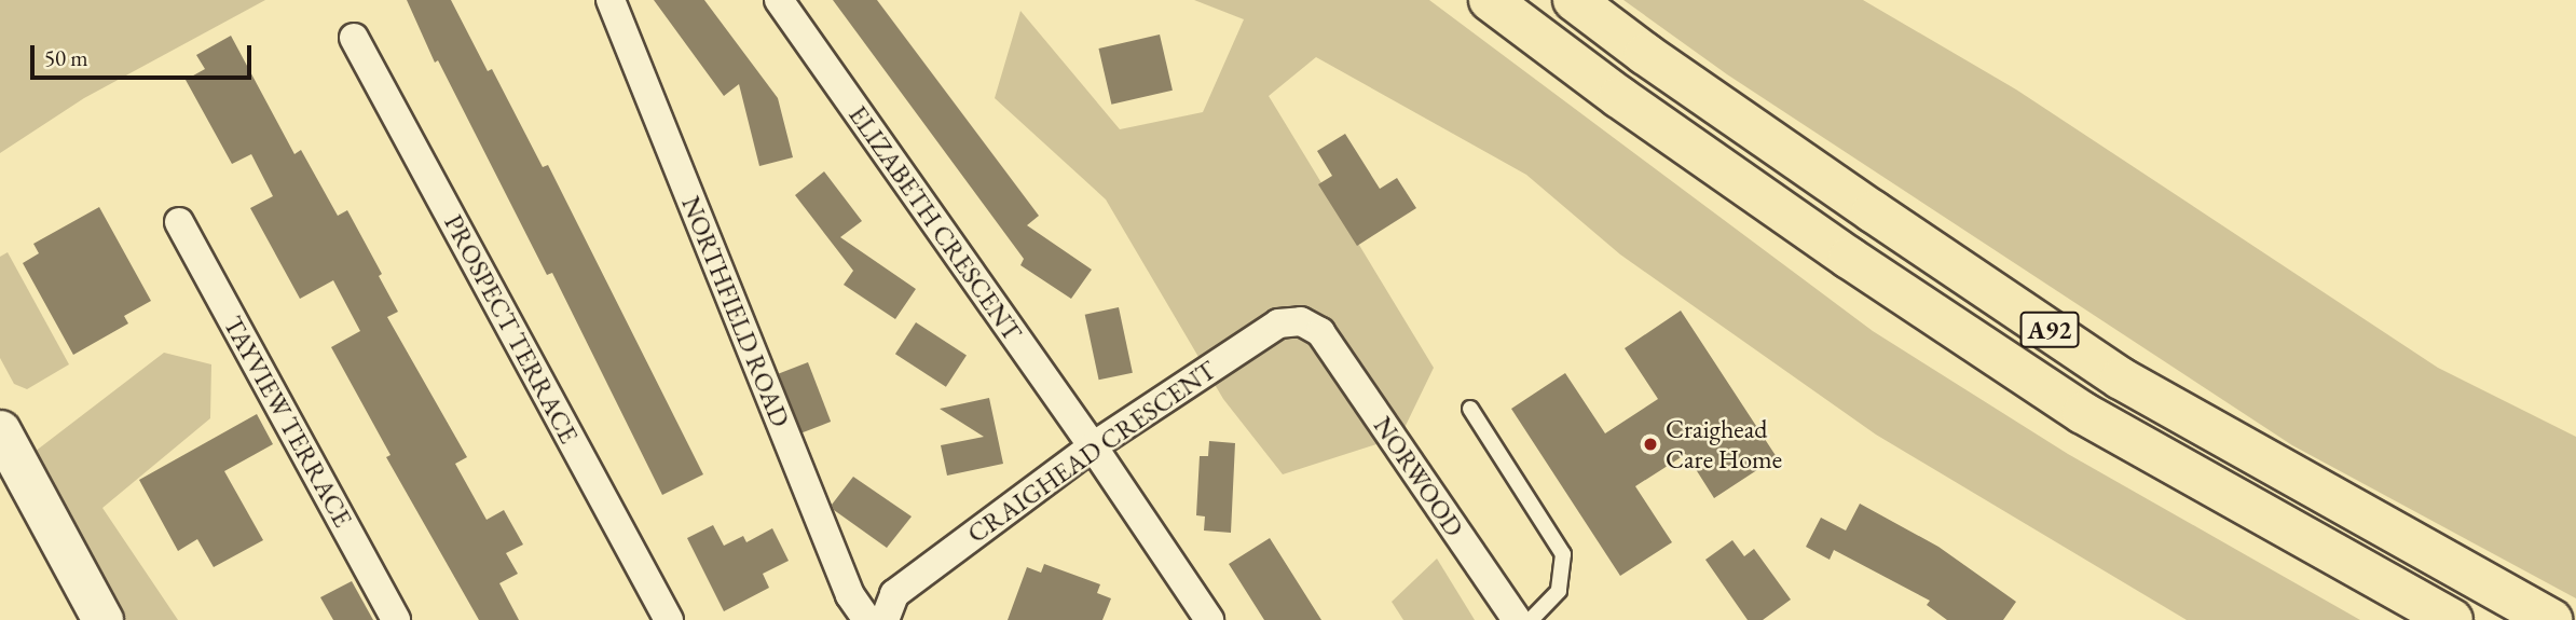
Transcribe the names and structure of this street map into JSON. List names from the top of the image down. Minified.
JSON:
{"streets":{"highway":["A92"],"street":["ELIZABETH CRESCENT","NORTHFIELD ROAD","PROSPECT TERRACE","TAYVIEW TERRACE","CRAIGHEAD CRESCENT","NORWOOD"]},"crossings":[["ELIZABETH CRESCENT","CRAIGHEAD CRESCENT"],["CRAIGHEAD CRESCENT","NORWOOD"]],"places":["Craighead Care Home"],"scale_bar":"50 m"}
